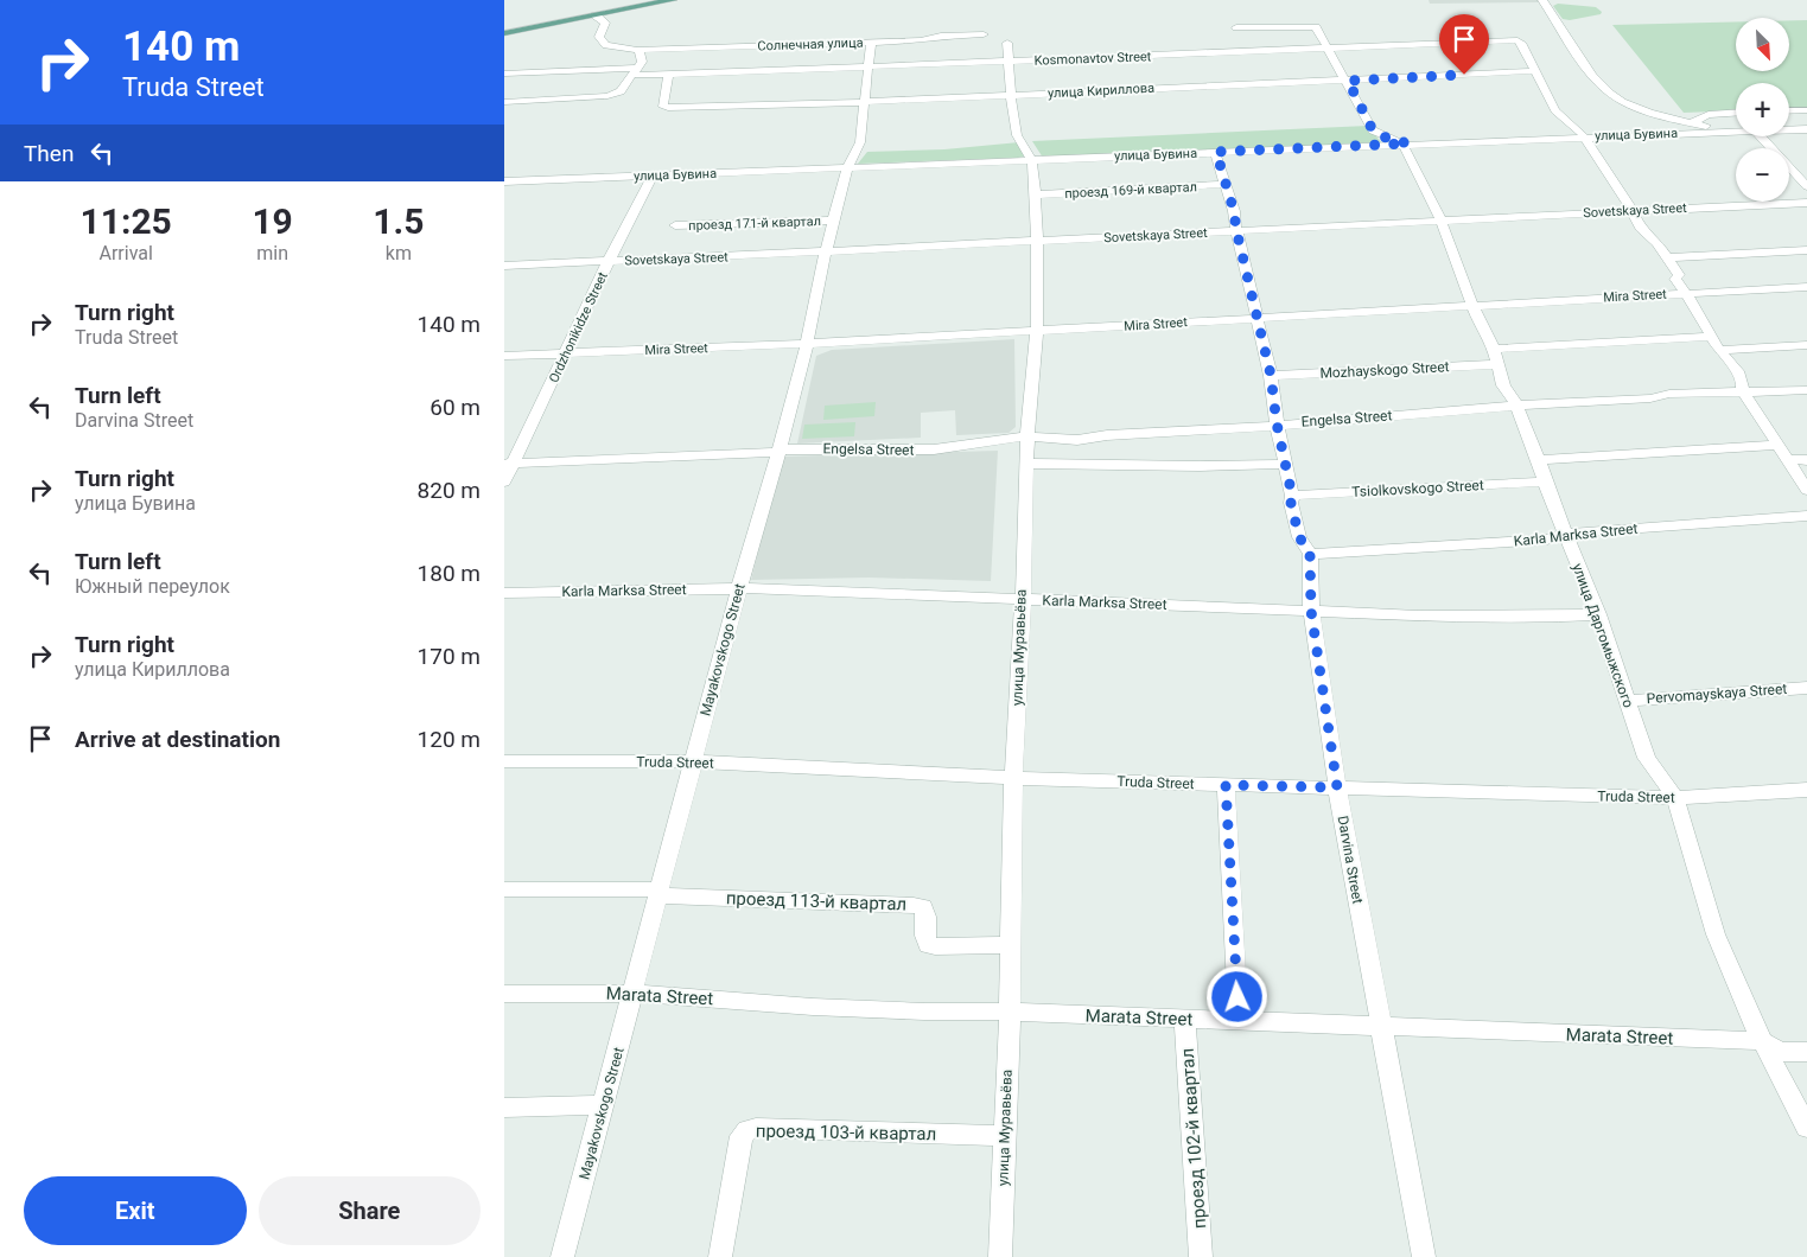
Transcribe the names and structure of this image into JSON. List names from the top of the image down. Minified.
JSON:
{"streets":{"street":["Солнечная улица","Kosmonavtov Street","улица Кириллова","улица Бувина","проезд 169-й квартал","Sovetskaya Street","проезд 171-й квартал","Mira Street","Ordzhonikidze Street","Mozhayskogo Street","Engelsa Street","Tsiolkovskogo Street","Karla Marksa Street","улица Даргомыжского","улица Муравьёва","Mayakovskogo Street","Pervomayskaya Street","Truda Street","Darvina Street","проезд 113-й квартал","Marata Street","проезд 103-й квартал","проезд 102-й квартал"]},"crossings":[["Солнечная улица","Mayakovskogo Street"],["Kosmonavtov Street","улица Кириллова"],["Kosmonavtov Street","улица Муравьёва"],["Kosmonavtov Street","Mayakovskogo Street"],["улица Кириллова","улица Муравьёва"],["улица Кириллова","Mayakovskogo Street"],["улица Бувина","Ordzhonikidze Street"],["улица Бувина","улица Даргомыжского"],["улица Бувина","улица Муравьёва"],["улица Бувина","Mayakovskogo Street"],["улица Бувина","Darvina Street"],["проезд 169-й квартал","улица Муравьёва"],["проезд 169-й квартал","Darvina Street"],["Sovetskaya Street","Ordzhonikidze Street"],["Sovetskaya Street","улица Даргомыжского"],["Sovetskaya Street","улица Муравьёва"],["Sovetskaya Street","Mayakovskogo Street"],["Sovetskaya Street","Darvina Street"],["проезд 171-й квартал","Mayakovskogo Street"],["Mira Street","Ordzhonikidze Street"],["Mira Street","улица Даргомыжского"],["Mira Street","улица Муравьёва"],["Mira Street","Mayakovskogo Street"],["Mira Street","Darvina Street"],["Ordzhonikidze Street","Engelsa Street"],["Mozhayskogo Street","улица Даргомыжского"],["Mozhayskogo Street","Darvina Street"],["Engelsa Street","улица Даргомыжского"],["Engelsa Street","улица Муравьёва"],["Engelsa Street","Mayakovskogo Street"],["Engelsa Street","Darvina Street"],["Tsiolkovskogo Street","улица Даргомыжского"],["Tsiolkovskogo Street","Darvina Street"],["Karla Marksa Street","улица Даргомыжского"],["Karla Marksa Street","улица Муравьёва"],["Karla Marksa Street","Mayakovskogo Street"],["Karla Marksa Street","Darvina Street"],["улица Даргомыжского","Pervomayskaya Street"],["улица Даргомыжского","Truda Street"],["улица Даргомыжского","Marata Street"],["улица Муравьёва","Truda Street"],["улица Муравьёва","проезд 113-й квартал"],["улица Муравьёва","Marata Street"],["улица Муравьёва","проезд 103-й квартал"],["Mayakovskogo Street","Truda Street"],["Mayakovskogo Street","проезд 113-й квартал"],["Mayakovskogo Street","Marata Street"],["Truda Street","Darvina Street"],["Darvina Street","Marata Street"],["Marata Street","проезд 102-й квартал"]],"north":"bottom right","page":{"turn":["140 m","Truda Street"],"map_buttons":["+","−"],"then":"Then","eta":["11:25","Arrival","19","min","1.5","km"],"list":[{"name":"Turn right","note":"Truda Street","value":"140 m"},{"name":"Turn left","note":"Darvina Street","value":"60 m"},{"name":"Turn right","note":"улица Бувина","value":"820 m"},{"name":"Turn left","note":"Южный переулок","value":"180 m"},{"name":"Turn right","note":"улица Кириллова","value":"170 m"},{"name":"Arrive at destination","value":"120 m"}],"buttons":["Exit","Share"]}}
